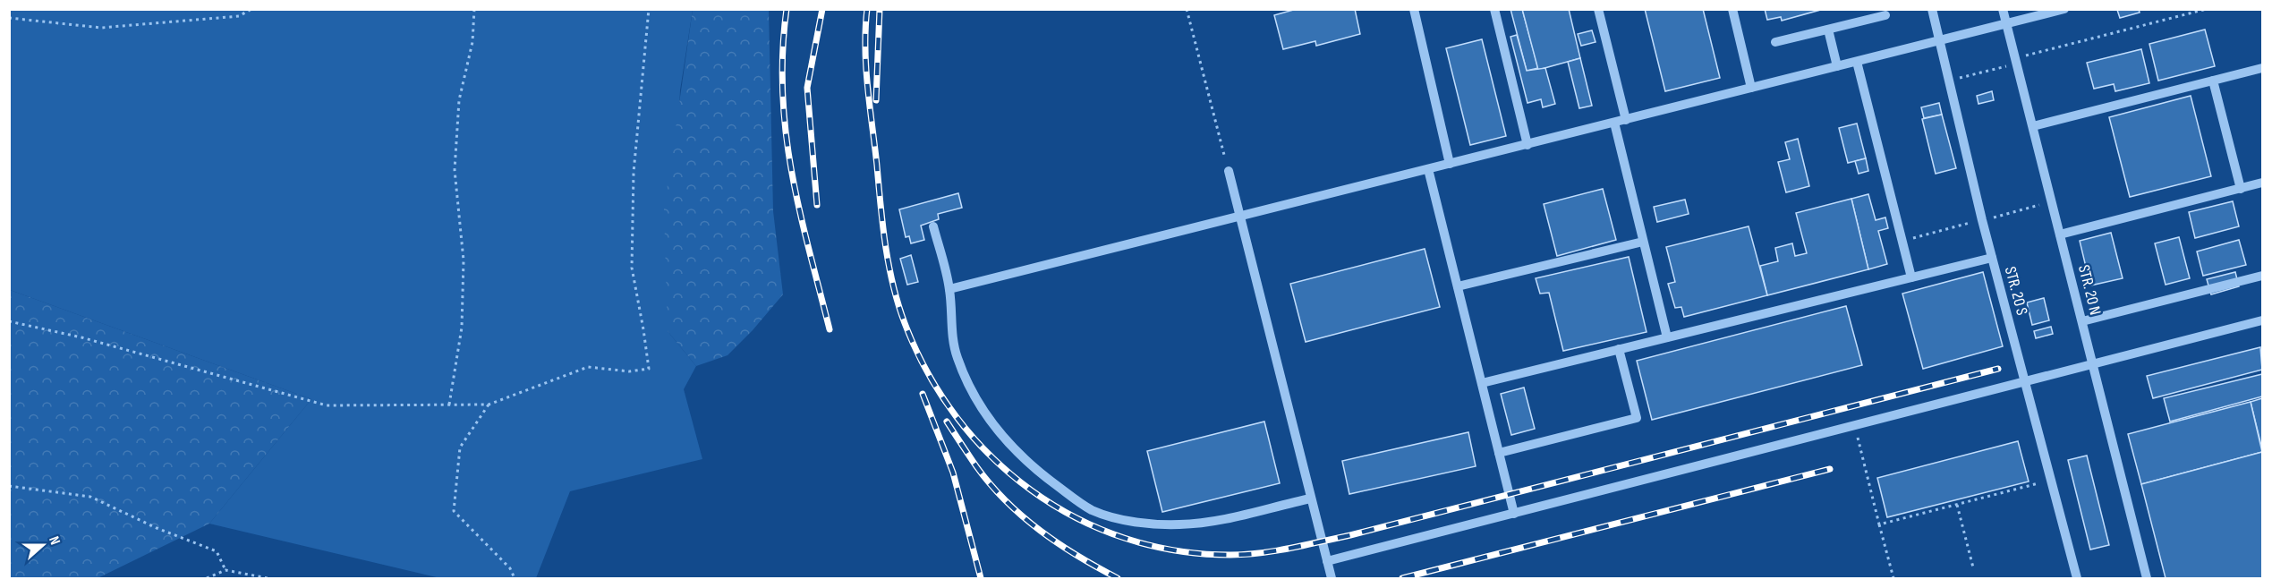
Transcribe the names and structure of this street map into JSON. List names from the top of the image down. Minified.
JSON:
{"streets":{"lane":["STR. 20 N","STR. 20 S"]},"north":"right"}
